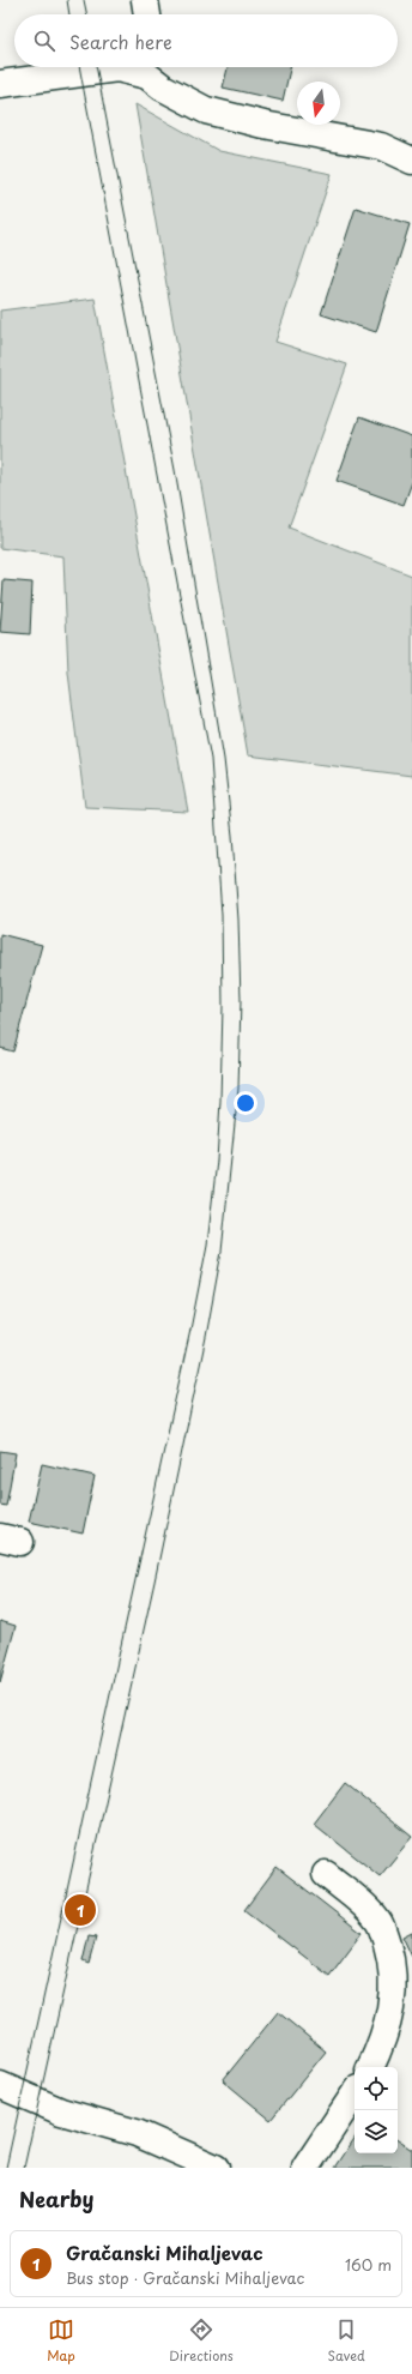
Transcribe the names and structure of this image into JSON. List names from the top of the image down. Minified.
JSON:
{"north":"bottom","page":{"search":"Search here","pins":"1","heading":"Nearby","list":[{"mark":"1","name":"Gračanski Mihaljevac","note":"Bus stop · Gračanski Mihaljevac","value":"160 m"}],"nav":["Map","Directions","Saved"]}}
